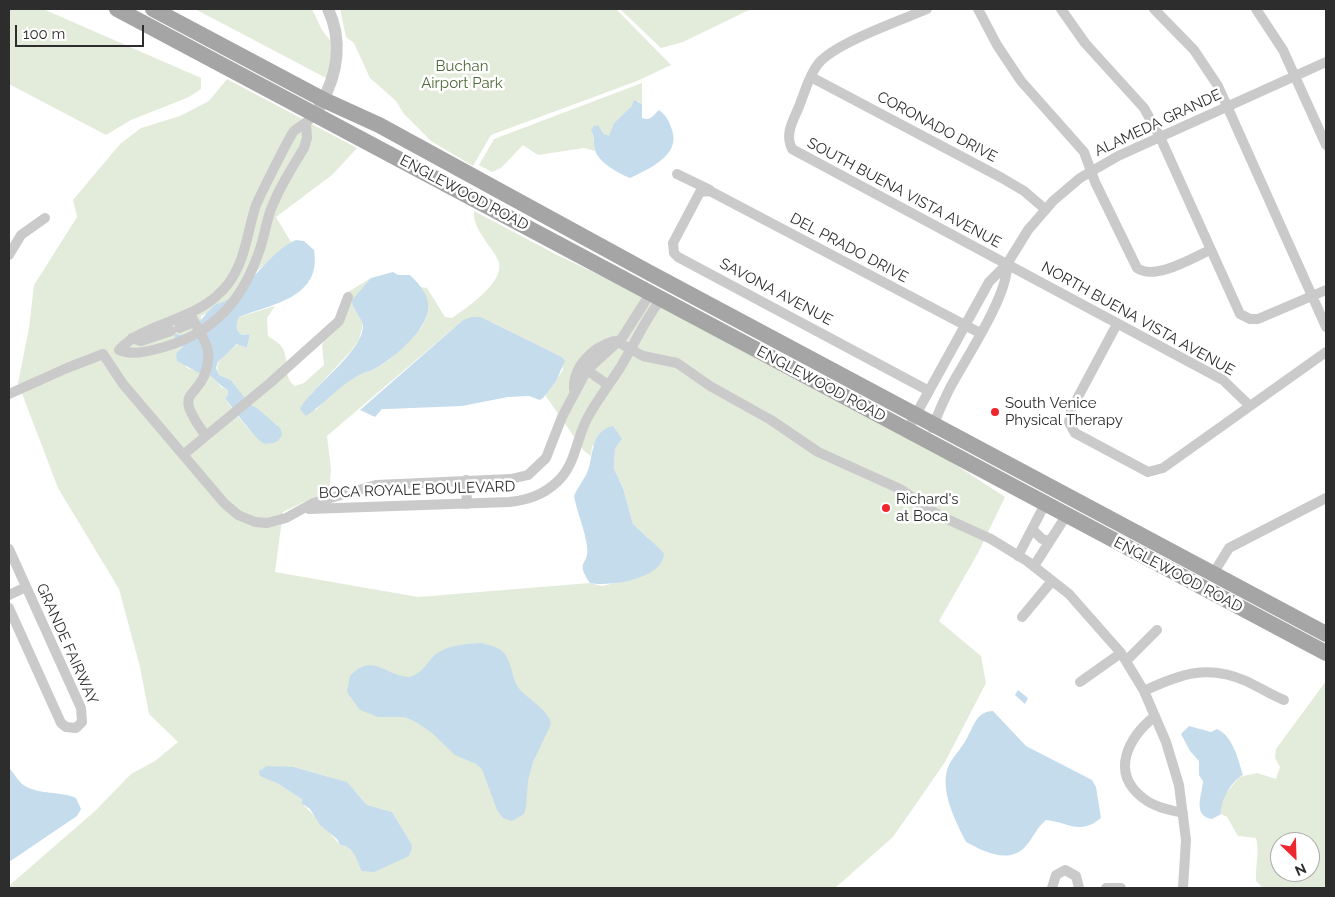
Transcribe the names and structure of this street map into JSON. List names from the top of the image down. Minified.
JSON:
{"streets":{"main road":["ENGLEWOOD ROAD"],"street":["ALAMEDA GRANDE","CORONADO DRIVE","SOUTH BUENA VISTA AVENUE","DEL PRADO DRIVE","SAVONA AVENUE","NORTH BUENA VISTA AVENUE","BOCA ROYALE BOULEVARD","GRANDE FAIRWAY"]},"crossings":[["ALAMEDA GRANDE","CORONADO DRIVE"],["ALAMEDA GRANDE","SOUTH BUENA VISTA AVENUE"],["ALAMEDA GRANDE","NORTH BUENA VISTA AVENUE"],["CORONADO DRIVE","SOUTH BUENA VISTA AVENUE"],["ENGLEWOOD ROAD","BOCA ROYALE BOULEVARD"],["SOUTH BUENA VISTA AVENUE","NORTH BUENA VISTA AVENUE"],["DEL PRADO DRIVE","SAVONA AVENUE"]],"parks":["Buchan Airport Park"],"places":["South Venice Physical Therapy","Richard's at Boca"],"scale_bar":"100 m","north":"bottom right"}
